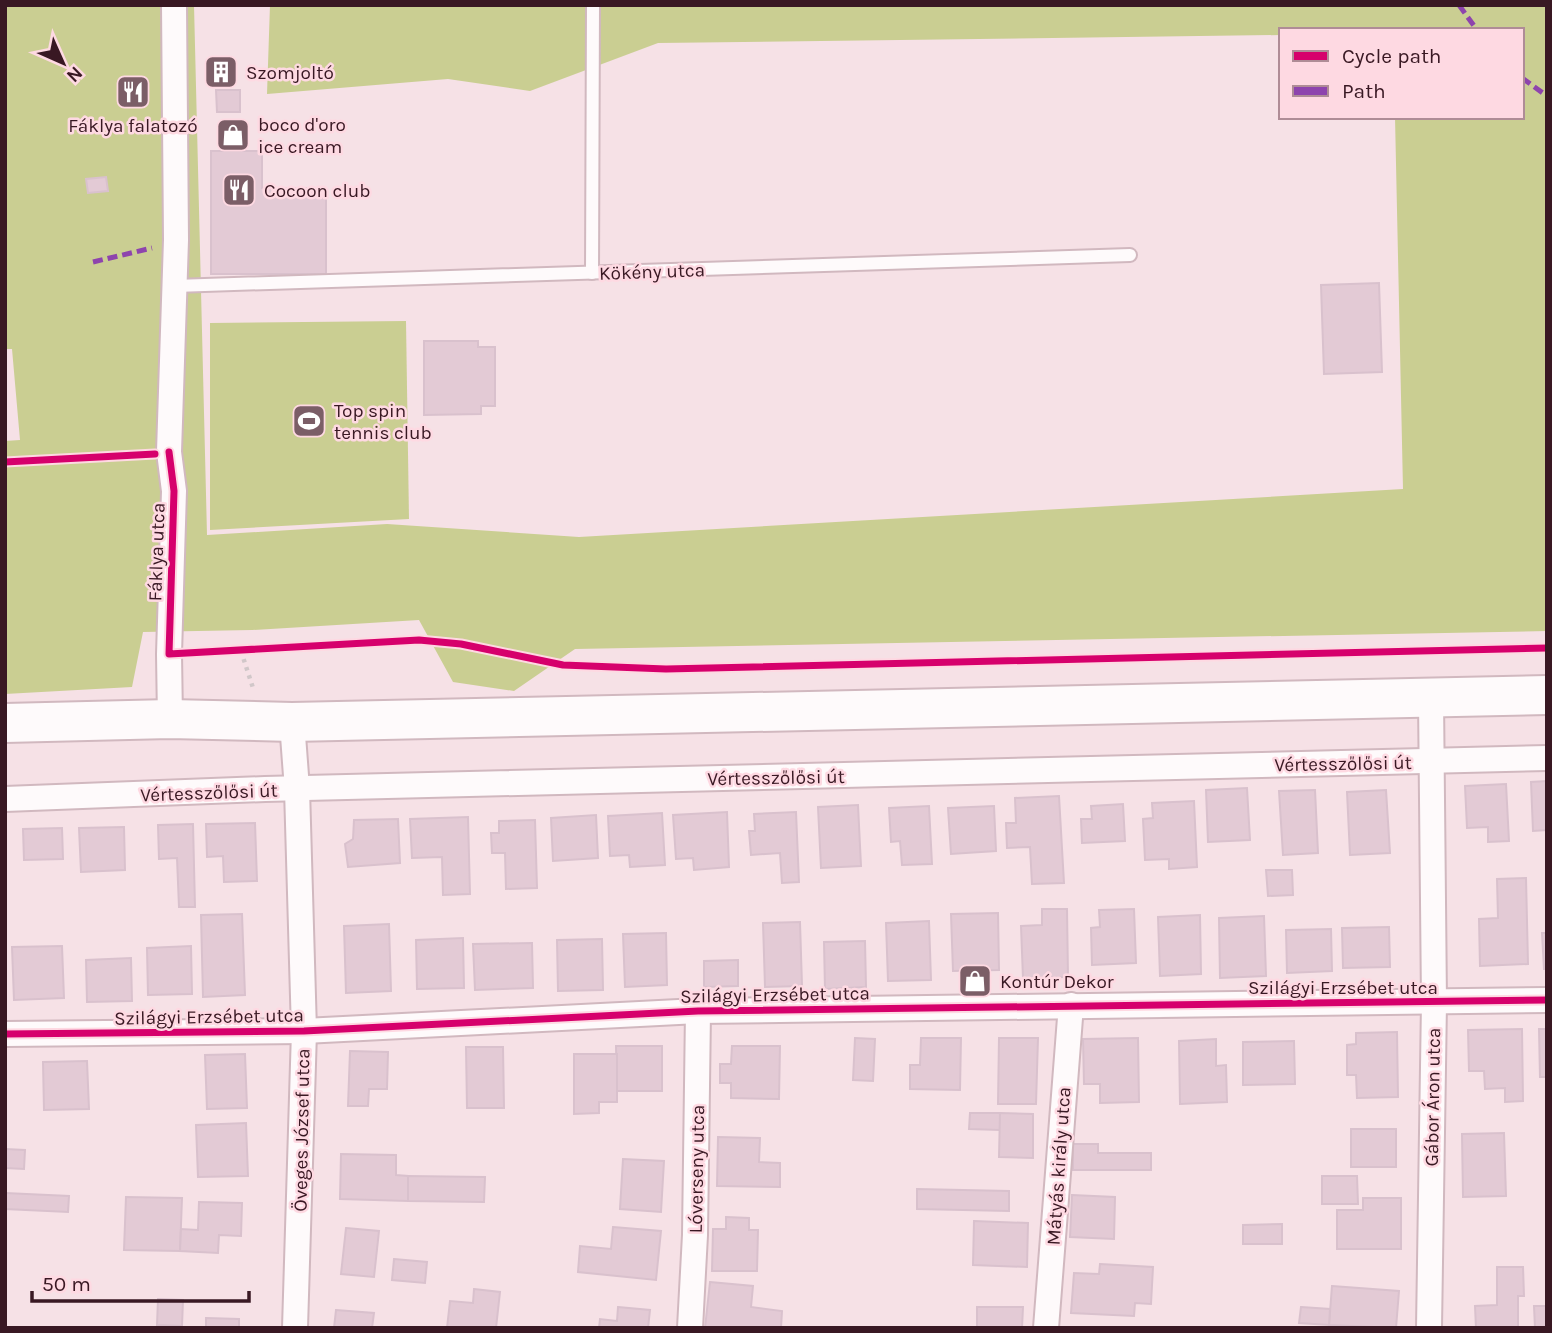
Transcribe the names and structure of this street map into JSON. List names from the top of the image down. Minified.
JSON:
{"streets":{"street":["Fáklya utca","Vértesszőlősi út","Szilágyi Erzsébet utca","Gábor Áron utca","Öveges József utca","Mátyás király utca","Lóverseny utca"],"lane":["Kökény utca"]},"crossings":[["Kökény utca","Fáklya utca"],["Vértesszőlősi út","Gábor Áron utca"],["Vértesszőlősi út","Öveges József utca"],["Szilágyi Erzsébet utca","Gábor Áron utca"],["Szilágyi Erzsébet utca","Öveges József utca"],["Szilágyi Erzsébet utca","Mátyás király utca"],["Szilágyi Erzsébet utca","Lóverseny utca"]],"places":{"building":["Szomjoltó"],"restaurant":["Fáklya falatozó","Cocoon club"],"shop":["boco d'oro ice cream","Kontúr Dekor"],"sports":["Top spin tennis club"]},"legend":["Cycle path","Path"],"scale_bar":"50 m","north":"bottom right"}
